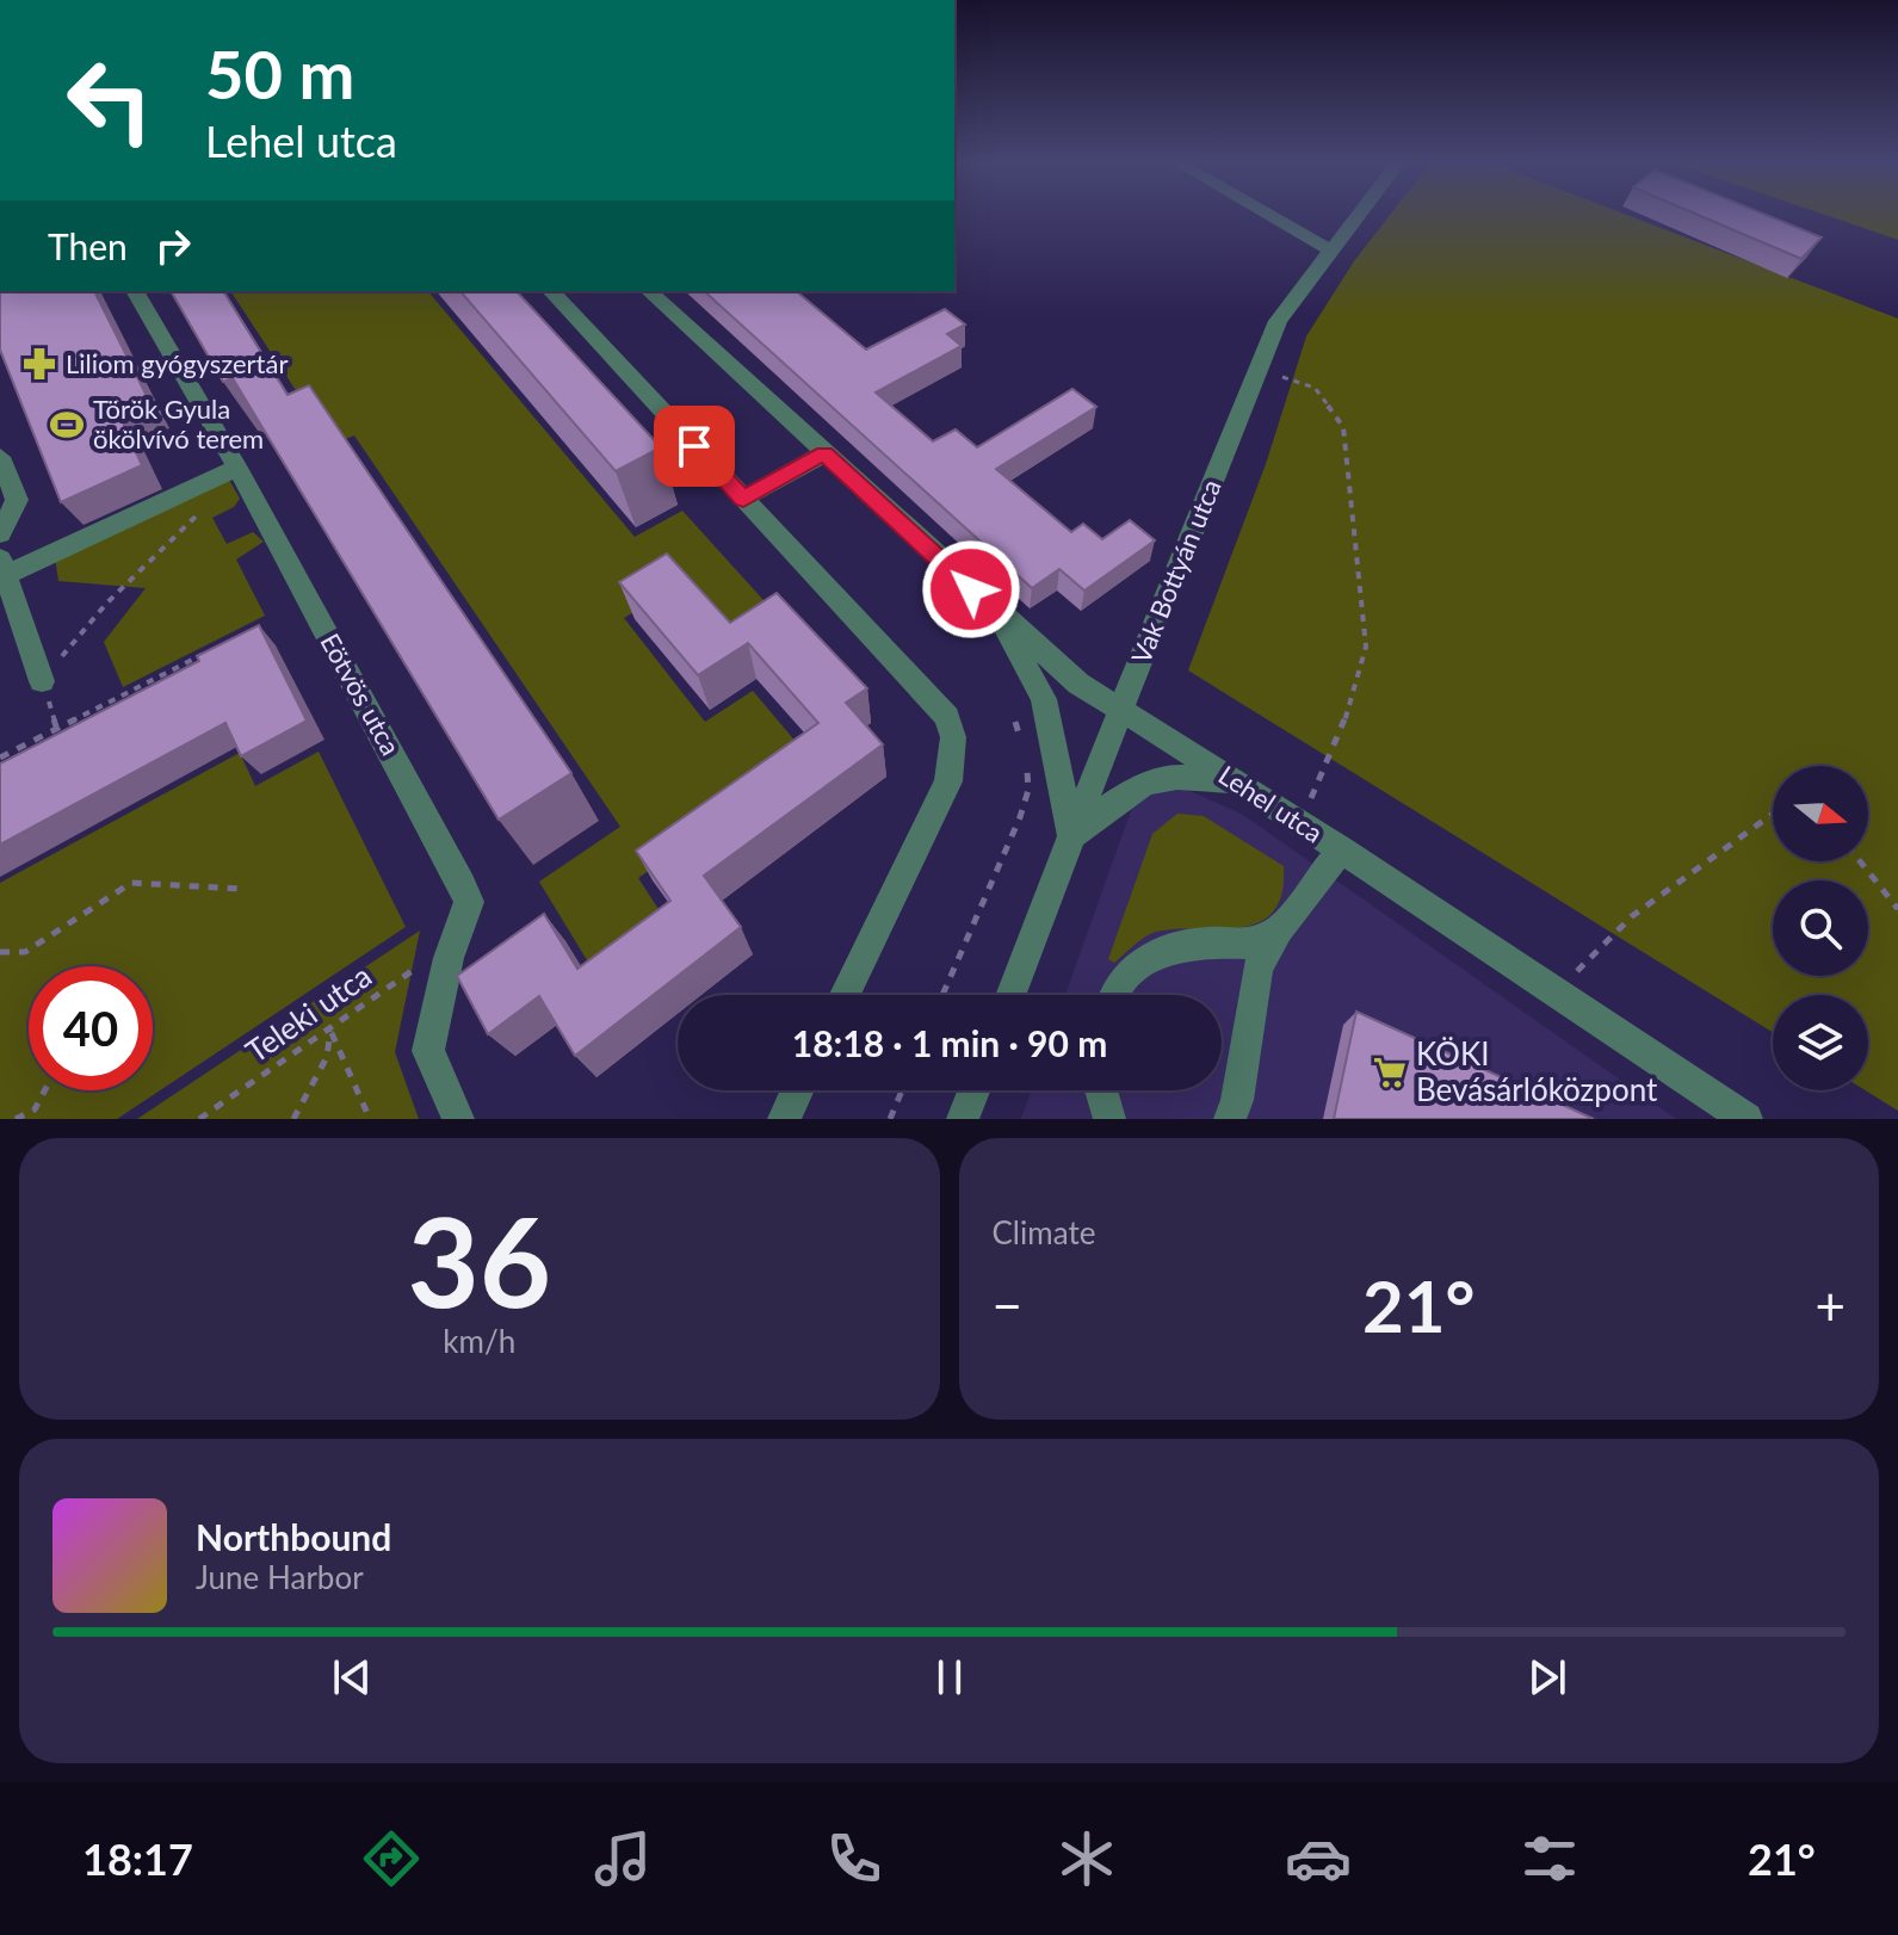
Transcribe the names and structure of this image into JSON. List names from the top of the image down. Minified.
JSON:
{"streets":{"street":["Vak Bottyán utca","Eötvös utca","Lehel utca"],"path":["Teleki utca"]},"crossings":[["Vak Bottyán utca","Lehel utca"],["Eötvös utca","Teleki utca"]],"places":{"pharmacy":["Liliom gyógyszertár"],"sports":["Török Gyula ökölvívó terem"],"supermarket":["KÖKI Bevásárlóközpont"]},"north":"right","page":{"turn":["50 m","Lehel utca"],"then":"Then","limit":"40","trip":"18:18 · 1 min · 90 m","tile":[["36","km/h"],"Climate"],"heat":["−","21°","+"],"song":["Northbound","June Harbor"],"tabs":["18:17","21°"]}}
